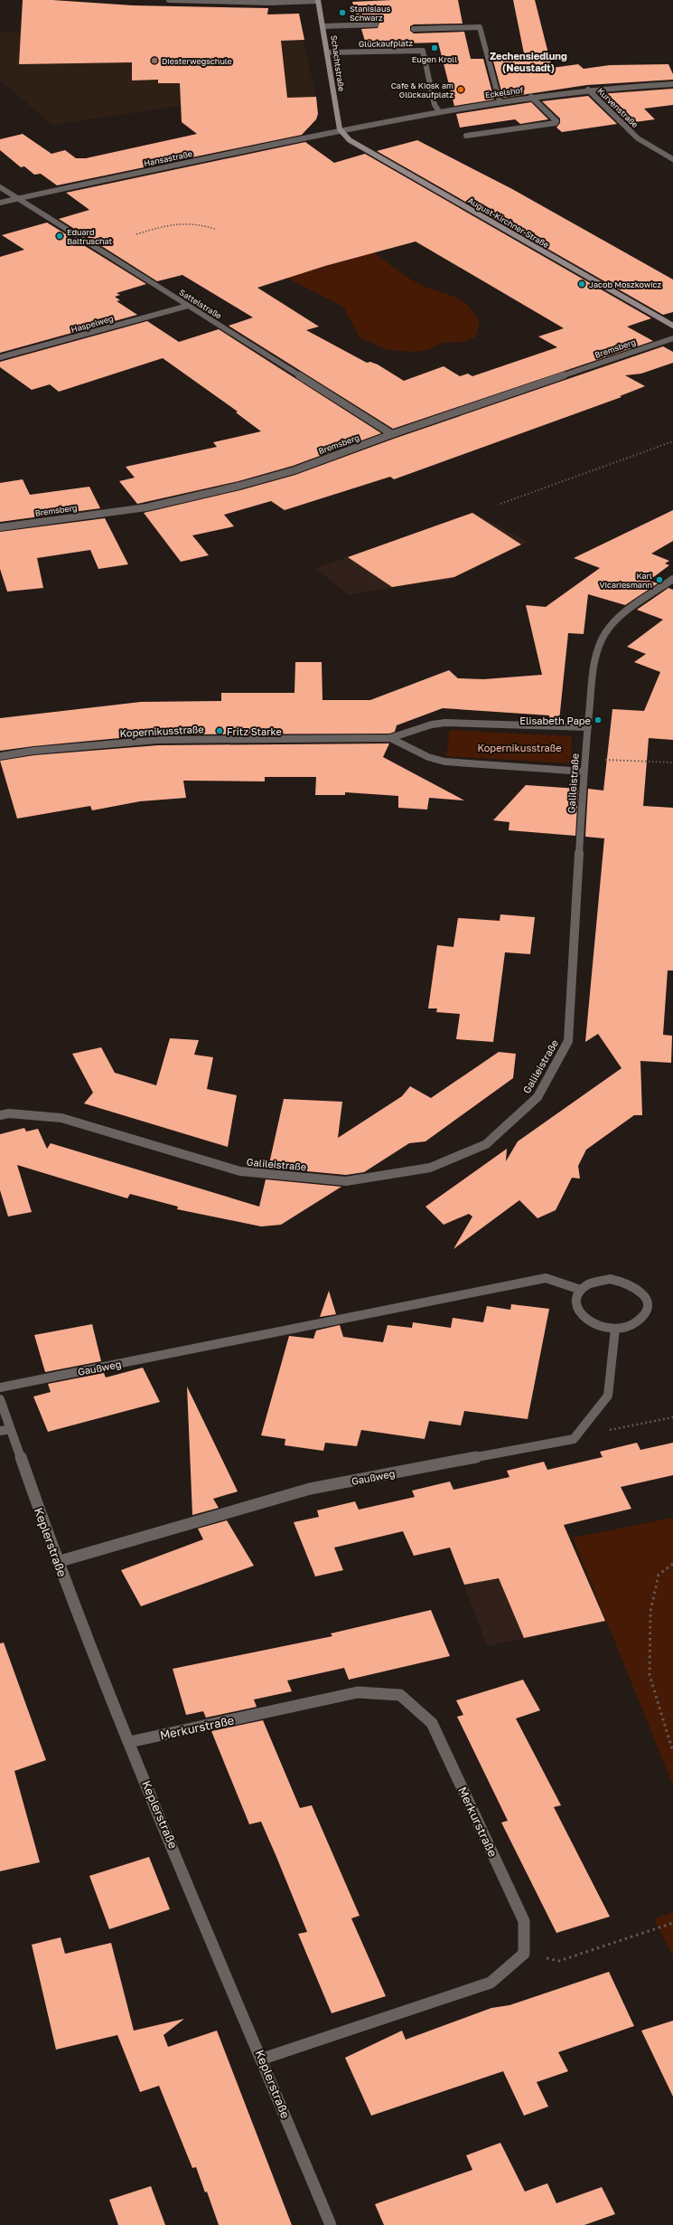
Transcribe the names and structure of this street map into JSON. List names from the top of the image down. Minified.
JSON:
{"streets":{"street":["Glückaufplatz","Schachtstraße","Eckelshof","Kurvenstraße","Hansastraße","August-Kirchner-Straße","Sattelstraße","Haspelweg","Bremsberg","Kopernikusstraße","Galileistraße","Gaußweg","Keplerstraße","Merkurstraße"]},"crossings":[["Glückaufplatz","Schachtstraße"],["Glückaufplatz","Eckelshof"],["Schachtstraße","Eckelshof"],["Schachtstraße","Hansastraße"],["Schachtstraße","August-Kirchner-Straße"],["Eckelshof","Kurvenstraße"],["Eckelshof","Hansastraße"],["Eckelshof","August-Kirchner-Straße"],["Hansastraße","August-Kirchner-Straße"],["Hansastraße","Sattelstraße"],["Sattelstraße","Haspelweg"],["Sattelstraße","Bremsberg"],["Kopernikusstraße","Galileistraße"],["Gaußweg","Keplerstraße"],["Keplerstraße","Merkurstraße"]],"districts":["Zechensiedlung (Neustadt)"],"parks":["Kopernikusstraße"],"places":["Stanislaus Schwarz","Eugen Kroll","Diesterwegschule","Cafe & Kiosk am Glückaufplatz","Eduard Baltruschat","Jacob Moszkowicz","Karl Vicariesmann","Elisabeth Pape","Fritz Starke"]}
